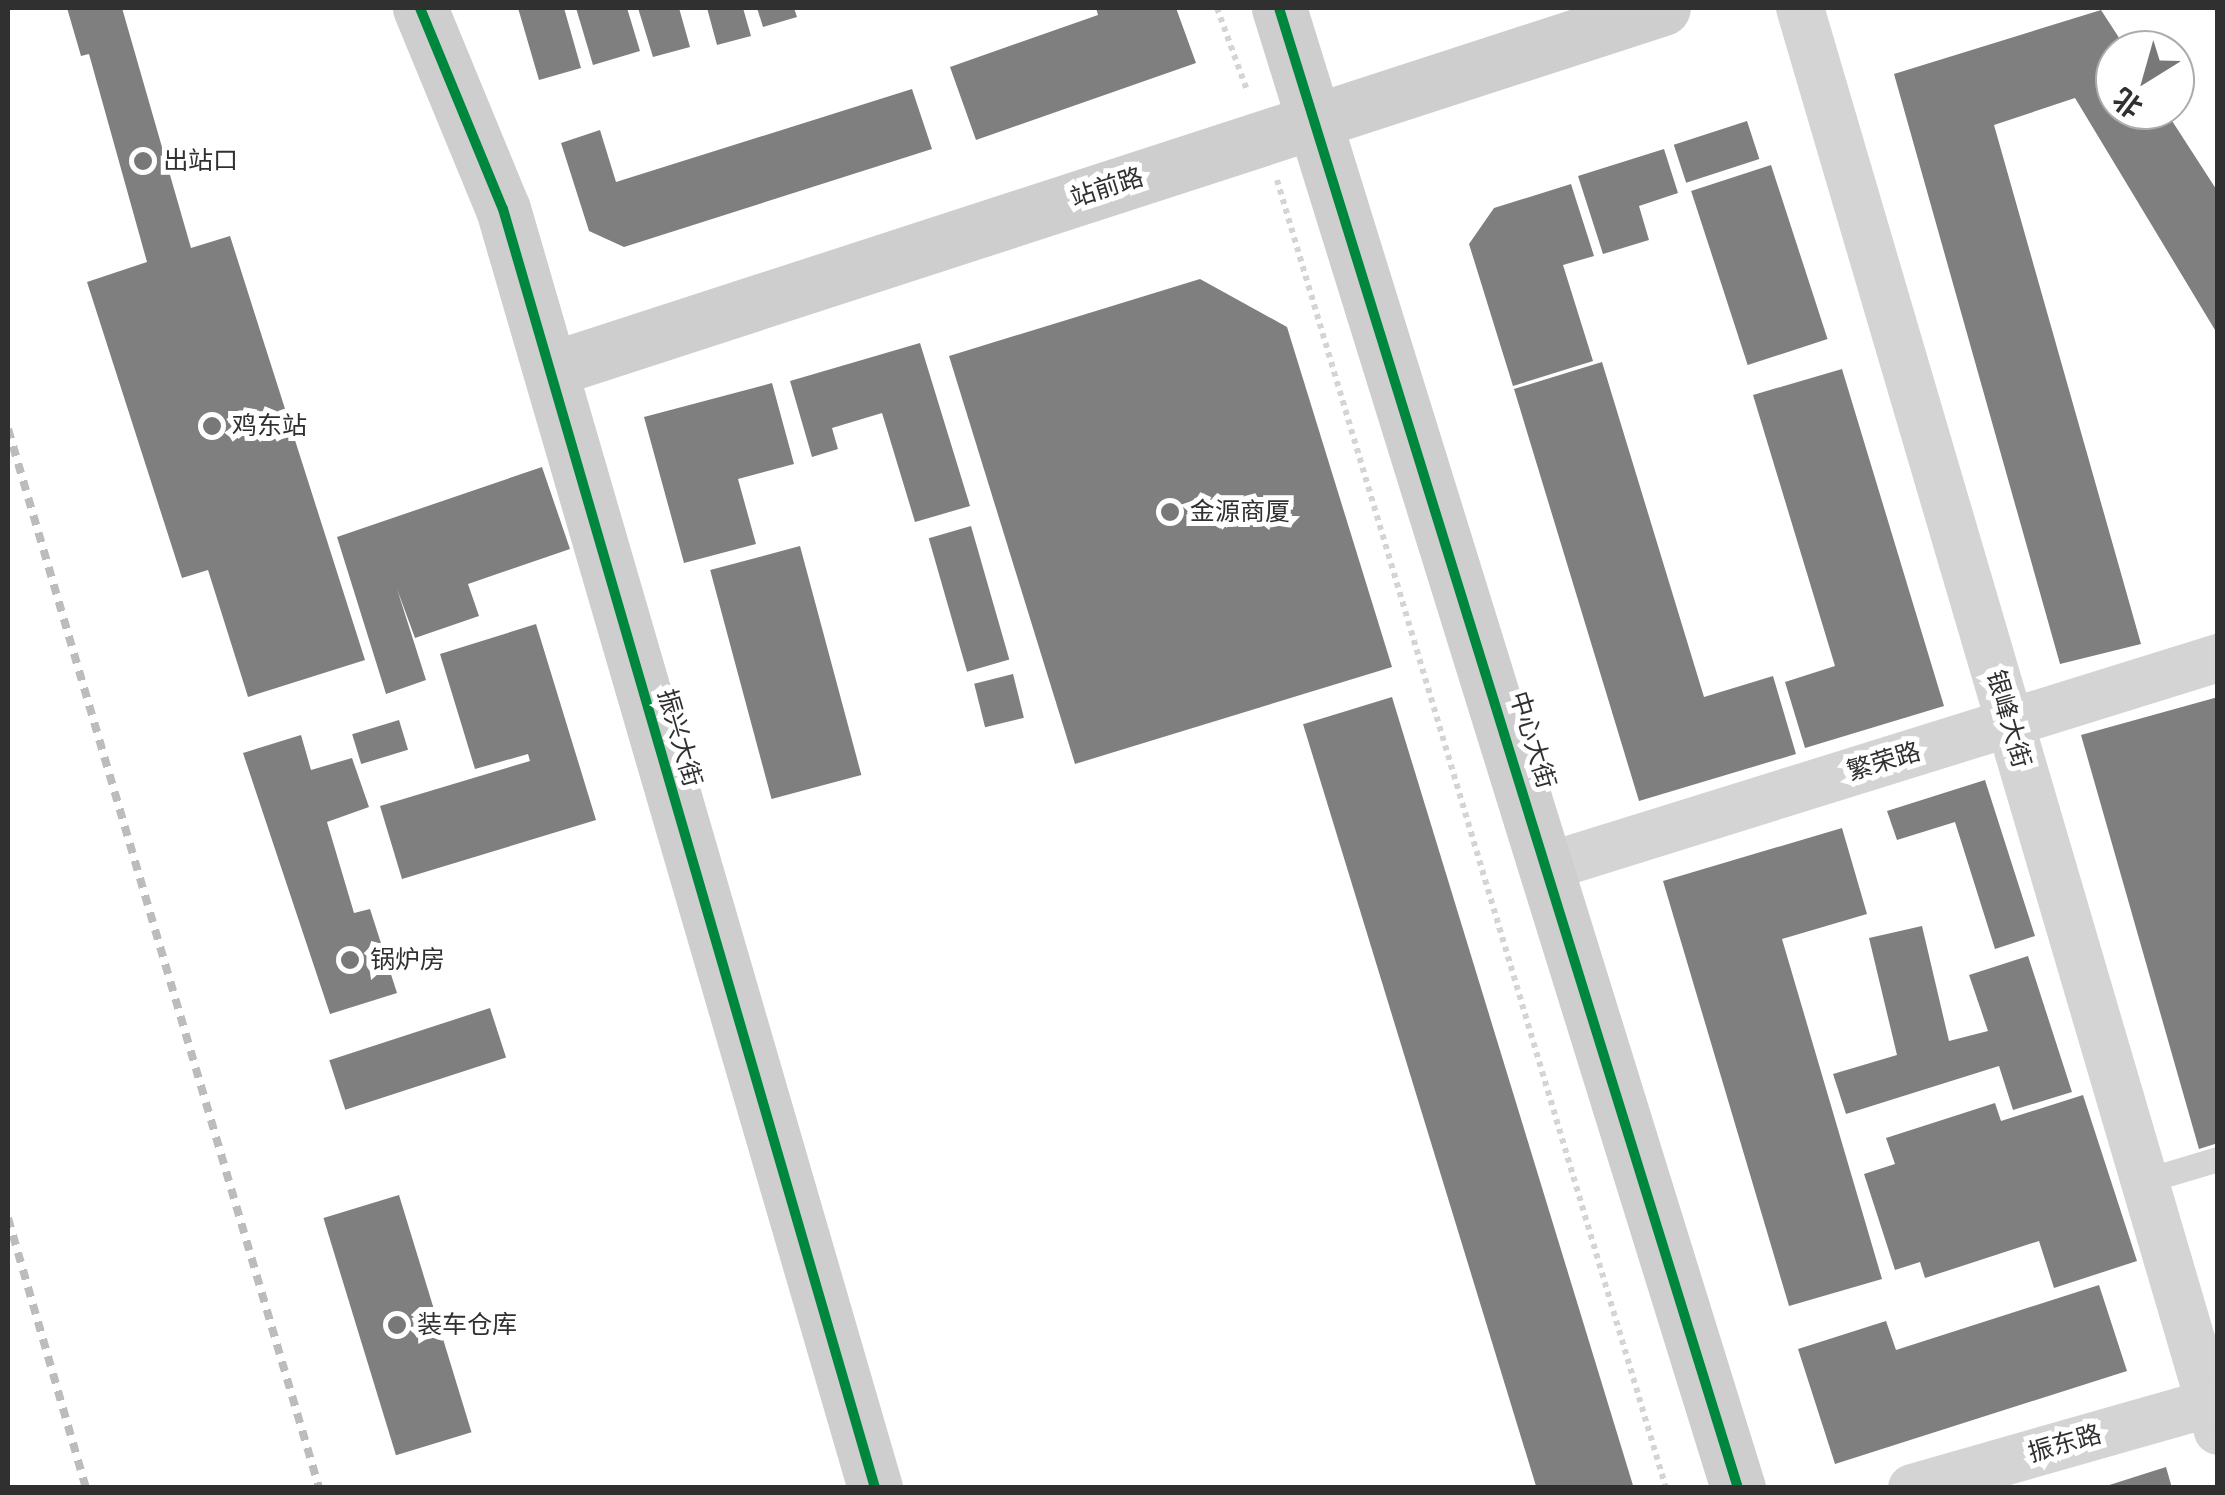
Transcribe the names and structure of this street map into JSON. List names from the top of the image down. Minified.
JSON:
{"streets":{"street":["站前路","银峰大街","振兴大街","中心大街","繁荣路","振东路"]},"crossings":[["站前路","振兴大街"],["站前路","中心大街"],["银峰大街","繁荣路"],["银峰大街","振东路"],["中心大街","繁荣路"]],"places":["出站口","鸡东站","金源商厦","锅炉房","装车仓库"],"north":"bottom left"}
